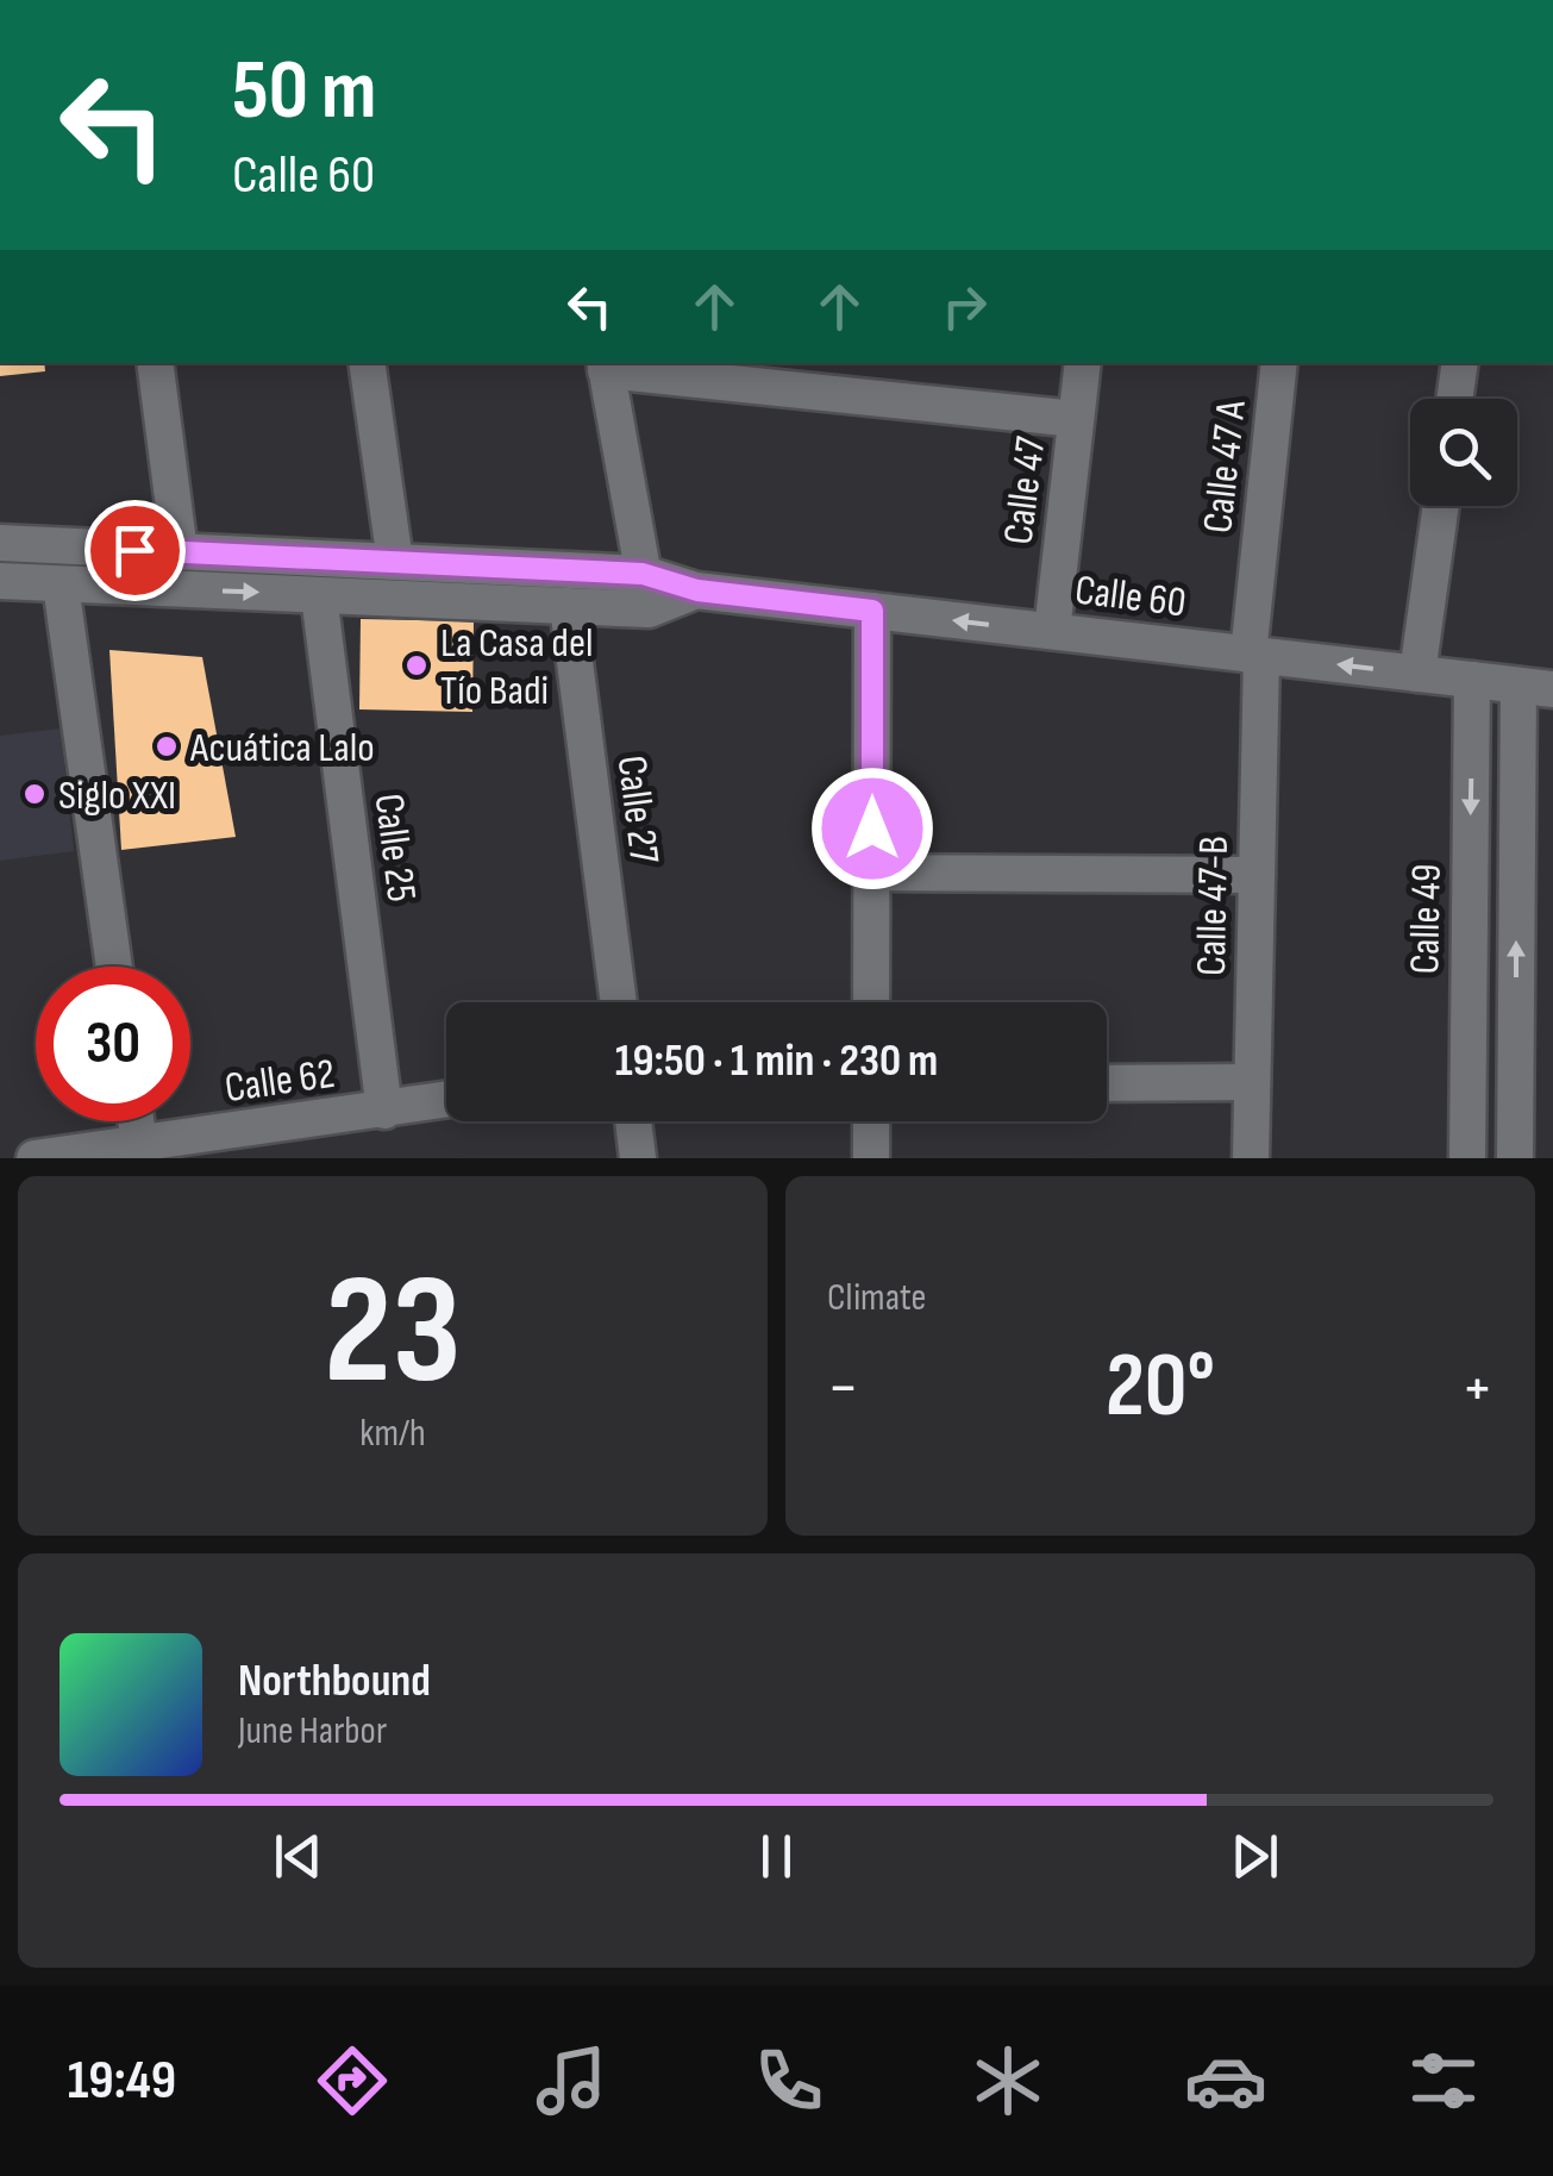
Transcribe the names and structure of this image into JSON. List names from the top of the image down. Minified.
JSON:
{"streets":{"street":["Calle 47 A","Calle 47","Calle 60","Calle 27","Calle 25","Calle 47-B","Calle 49","Calle 62"]},"crossings":[["Calle 47 A","Calle 60"],["Calle 47 A","Calle 47-B"],["Calle 47","Calle 60"],["Calle 60","Calle 27"],["Calle 60","Calle 25"],["Calle 60","Calle 47-B"],["Calle 60","Calle 49"],["Calle 25","Calle 62"]],"places":["La Casa del Tío Badi","Acuática Lalo","Siglo XXI"],"page":{"turn":["50 m","Calle 60"],"limit":"30","trip":"19:50 · 1 min · 230 m","tile":[["23","km/h"],"Climate"],"heat":["−","20°","+"],"song":["Northbound","June Harbor"],"tabs":"19:49"}}
